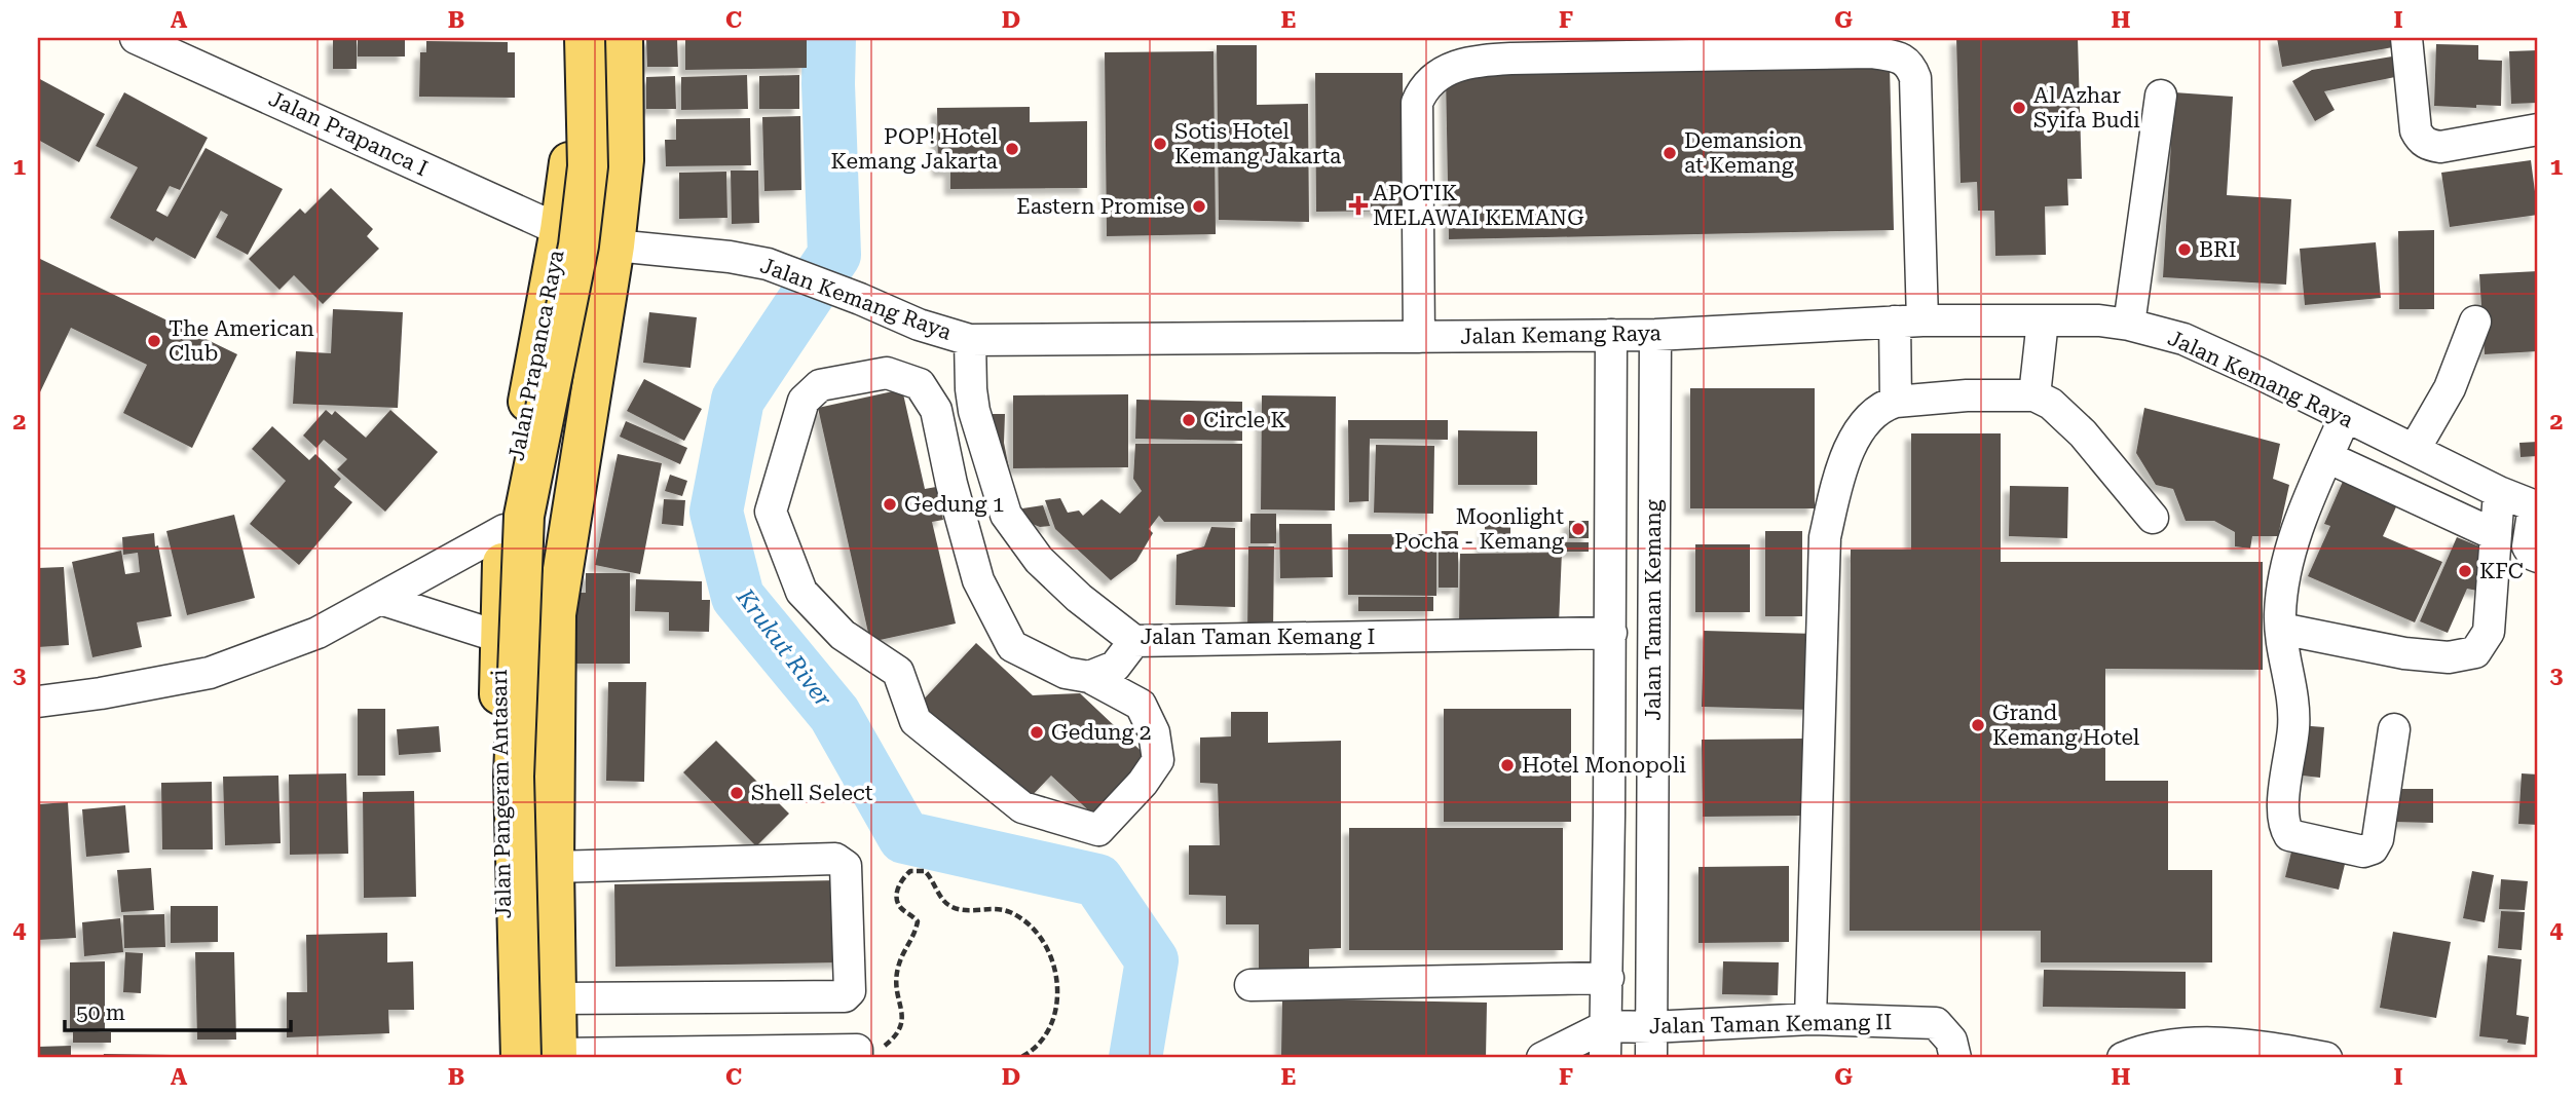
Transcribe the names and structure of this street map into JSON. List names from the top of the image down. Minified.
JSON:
{"streets":{"main road":["Jalan Prapanca Raya","Jalan Pangeran Antasari"],"street":["Jalan Prapanca I","Jalan Kemang Raya","Jalan Taman Kemang","Jalan Taman Kemang I","Jalan Taman Kemang II"]},"crossings":[["Jalan Prapanca I","Jalan Kemang Raya"],["Jalan Prapanca I","Jalan Prapanca Raya"],["Jalan Kemang Raya","Jalan Prapanca Raya"],["Jalan Kemang Raya","Jalan Taman Kemang"],["Jalan Kemang Raya","Jalan Taman Kemang I"],["Jalan Prapanca Raya","Jalan Pangeran Antasari"],["Jalan Taman Kemang","Jalan Taman Kemang I"],["Jalan Taman Kemang","Jalan Taman Kemang II"]],"water":["Krukut River"],"places":{"other":["Al Azhar Syifa Budi","Sotis Hotel Kemang Jakarta","POP! Hotel Kemang Jakarta","Demansion at Kemang","Eastern Promise","BRI","The American Club","Circle K","Gedung 1","Moonlight Pocha - Kemang","KFC","Grand Kemang Hotel","Gedung 2","Hotel Monopoli","Shell Select"],"health":["APOTIK MELAWAI KEMANG"]},"scale_bar":"50 m","grid":{"columns":["A","B","C","D","E","F","G","H","I"],"rows":["1","2","3","4"]}}
